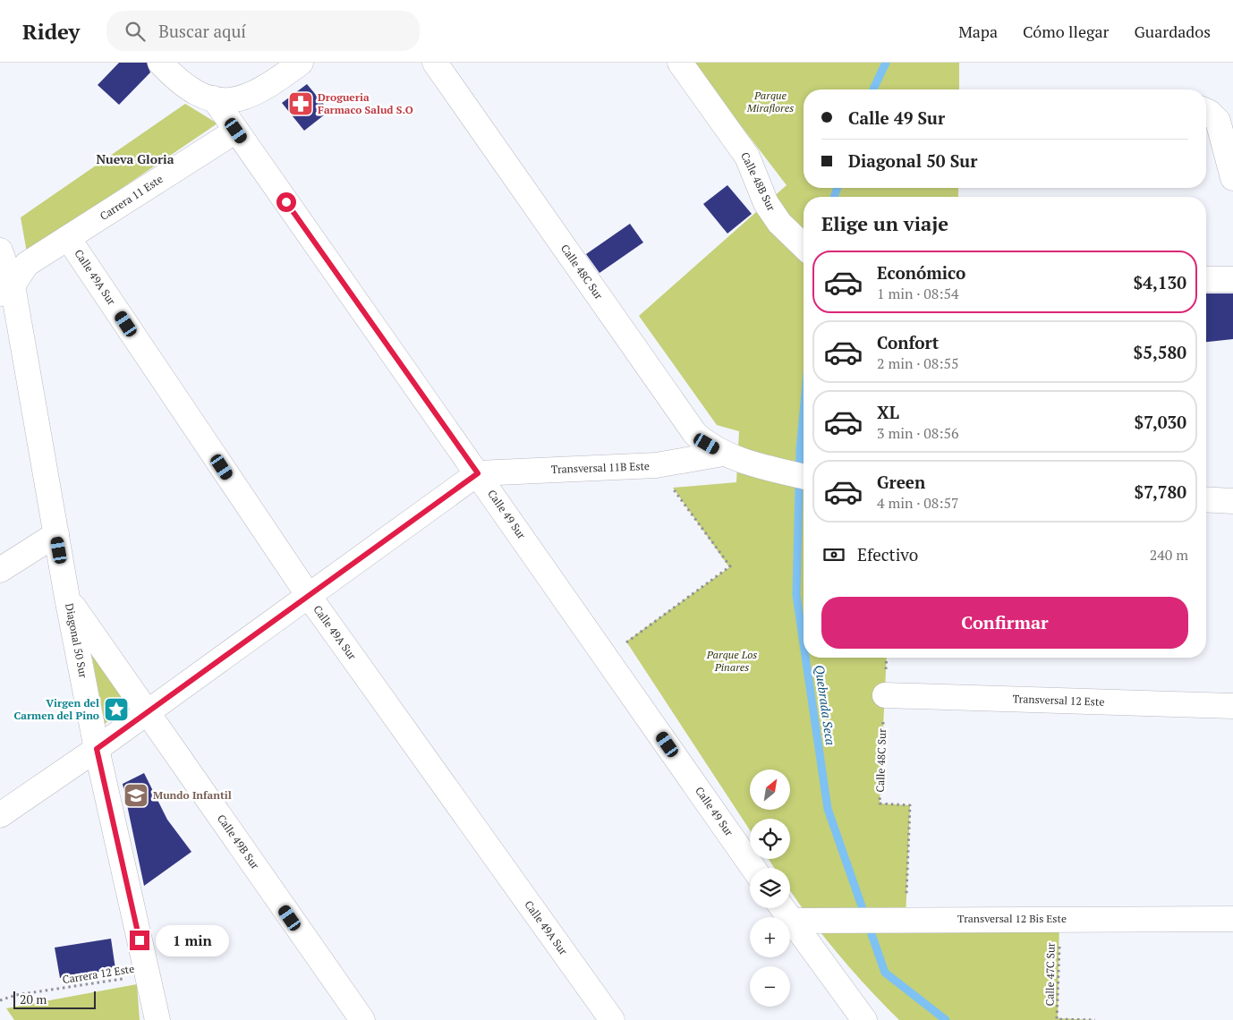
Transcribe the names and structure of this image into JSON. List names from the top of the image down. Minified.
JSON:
{"streets":{"street":["Calle 48B Sur","Carrera 11 Este","Calle 48C Sur","Calle 49A Sur","Transversal 11B Este","Calle 49 Sur","Diagonal 50 Sur","Transversal 12 Este","Calle 49B Sur","Transversal 12 Bis Este"],"path":["Carrera 12 Este","Calle 47C Sur"]},"crossings":[["Carrera 11 Este","Calle 49A Sur"],["Carrera 11 Este","Calle 49 Sur"],["Carrera 11 Este","Diagonal 50 Sur"],["Calle 48C Sur","Transversal 11B Este"],["Calle 48C Sur","Transversal 12 Este"],["Calle 48C Sur","Transversal 12 Bis Este"],["Transversal 11B Este","Calle 49 Sur"],["Diagonal 50 Sur","Calle 49B Sur"],["Diagonal 50 Sur","Carrera 12 Este"],["Transversal 12 Bis Este","Calle 47C Sur"]],"districts":["Nueva Gloria"],"water":["Quebrada Seca"],"parks":["Parque Miraflores","Parque Los Pinares"],"places":{"pharmacy":["Drogueria Farmaco Salud S.O"],"place":["Virgen del Carmen del Pino"],"school or university":["Mundo Infantil"]},"scale_bar":"20 m","north":"top right","page":{"header":"Ridey","search":"Buscar aquí","nav":["Mapa","Cómo llegar","Guardados"],"banner":["Calle 49 Sur","Diagonal 50 Sur"],"heading":"Elige un viaje","list":[{"name":"Económico","note":"1 min · 08:54","value":"$4,130"},{"name":"Confort","note":"2 min · 08:55","value":"$5,580"},{"name":"XL","note":"3 min · 08:56","value":"$7,030"},{"name":"Green","note":"4 min · 08:57","value":"$7,780"}],"pay":["Efectivo","240 m"],"buttons":"Confirmar","map_buttons":["+","−"],"bubble":"1 min","scale":"20 m"}}
